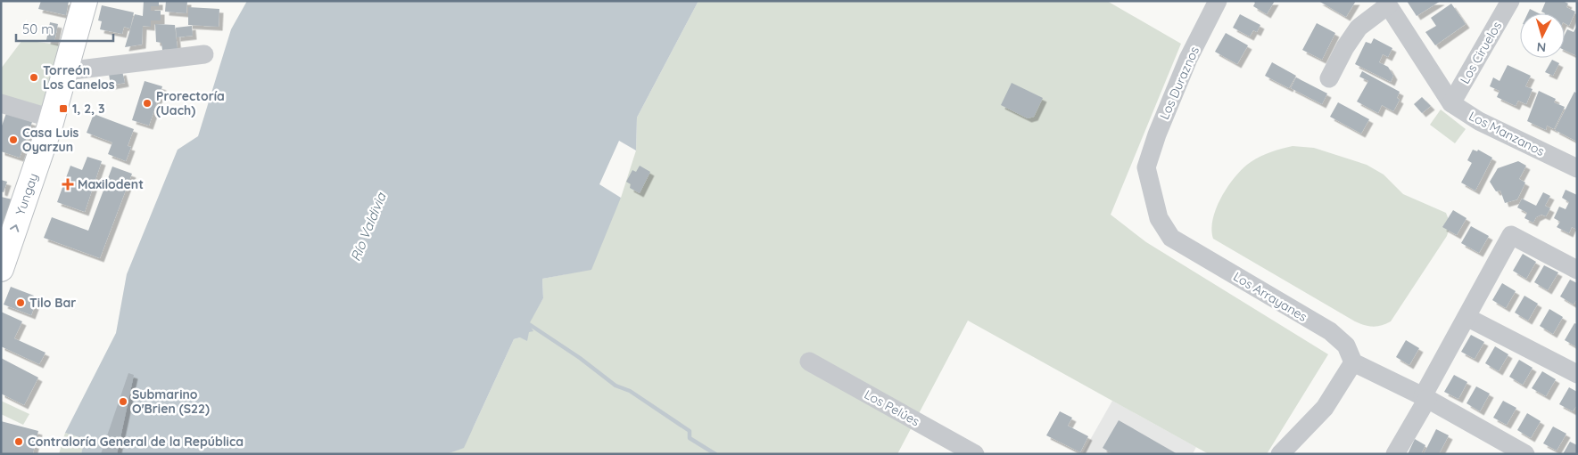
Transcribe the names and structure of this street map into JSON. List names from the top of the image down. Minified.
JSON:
{"streets":{"main road":["Yungay"],"street":["Los Ciruelos","Los Duraznos","Los Manzanos","Los Arrayanes","Los Pelúes"]},"crossings":[["Los Ciruelos","Los Manzanos"],["Los Duraznos","Los Arrayanes"]],"one_way":["Yungay"],"water":["Río Valdivia"],"places":{"other":["Torreón Los Canelos","Prorectoría (Uach)","Casa Luis Oyarzun","Tilo Bar","Submarino O'Brien (S22)","Contraloría General de la República"],"transit":["1, 2, 3"],"health":["Maxilodent"]},"scale_bar":"50 m","north":"bottom"}
